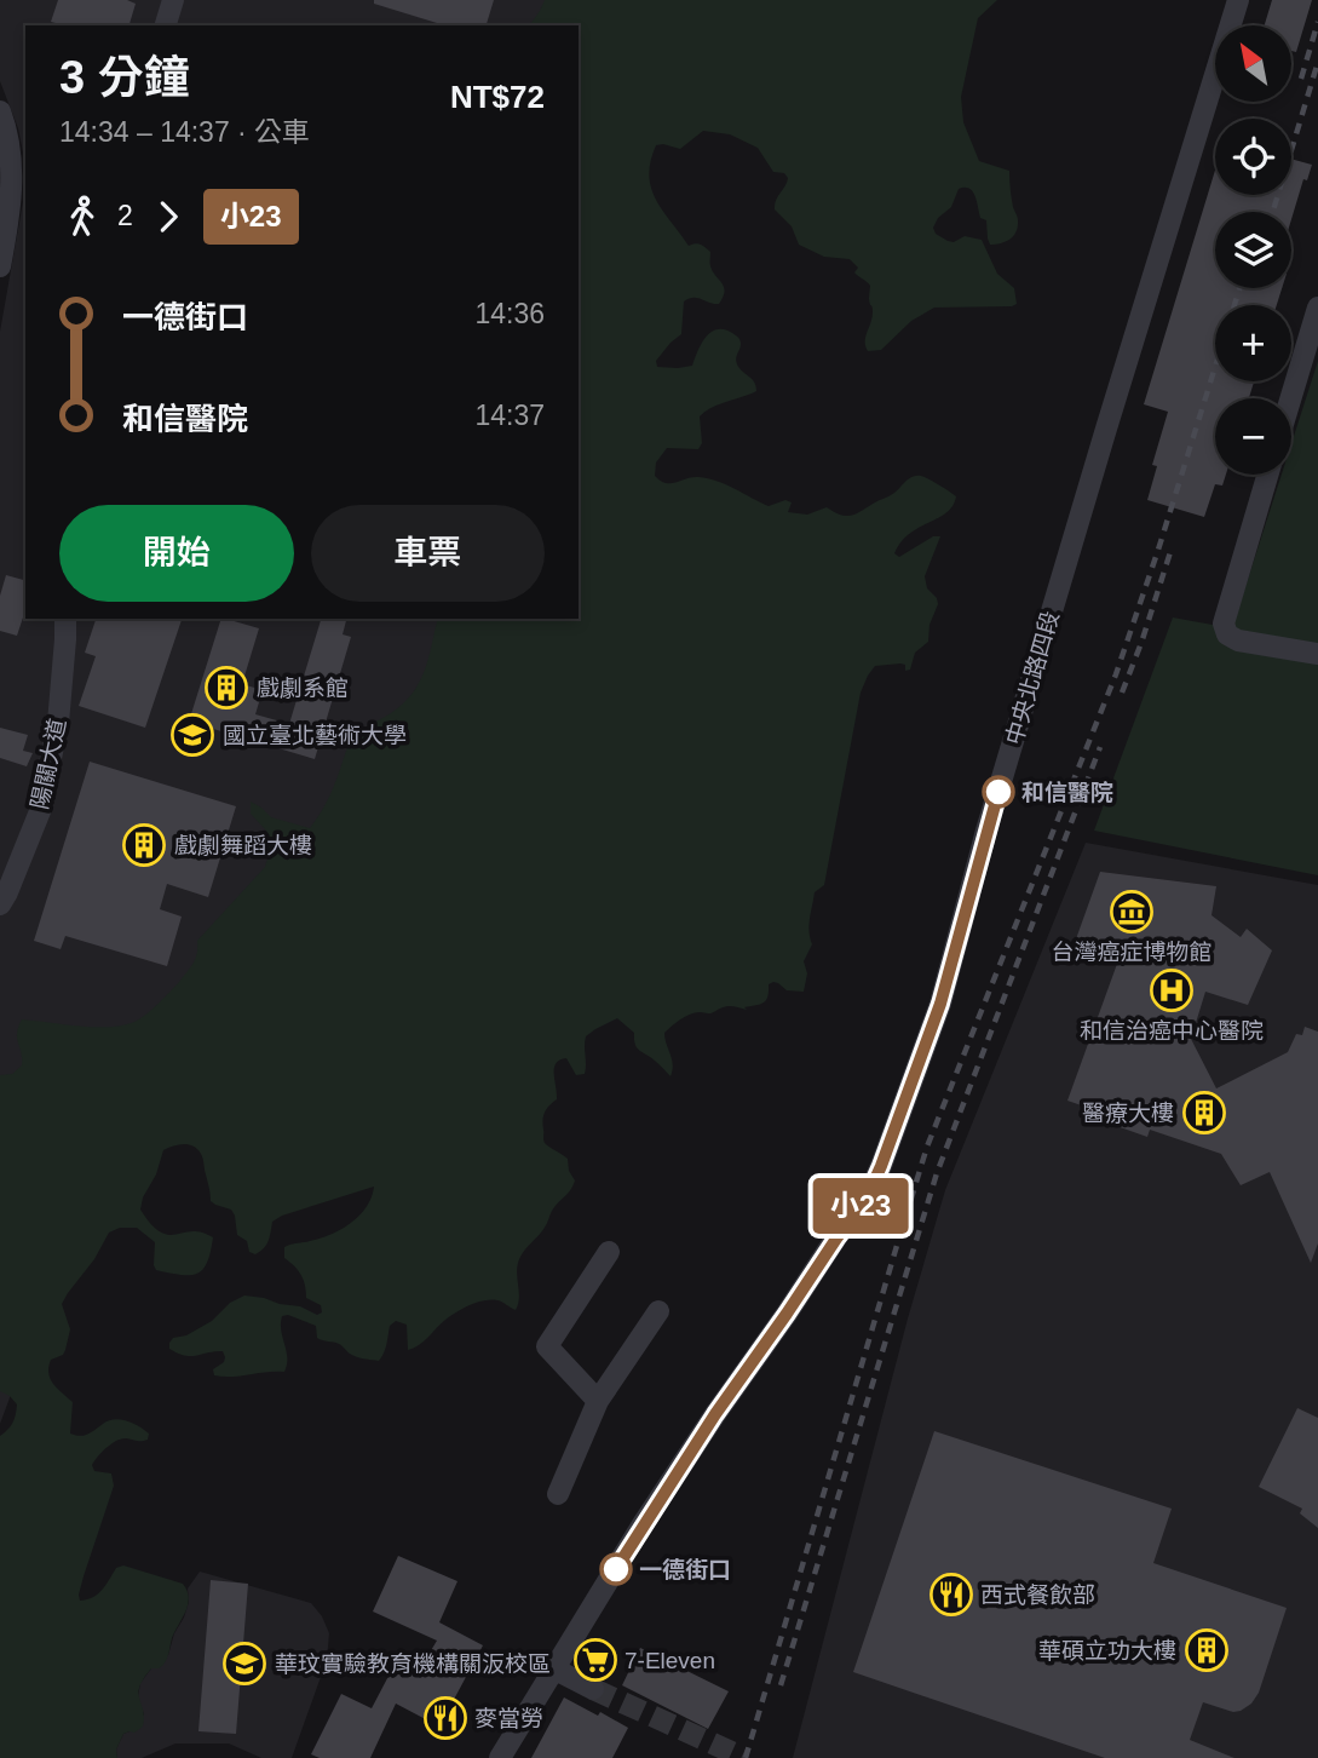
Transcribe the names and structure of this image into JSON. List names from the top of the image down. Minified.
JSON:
{"streets":{"street":["中央北路四段","陽關大道"]},"places":{"building":["戲劇系館","戲劇舞蹈大樓","醫療大樓","華碩立功大樓"],"school or university":["國立臺北藝術大學","華玟實驗教育機構關汳校區"],"other":["和信醫院","一德街口"],"museum":["台灣癌症博物館"],"hospital":["和信治癌中心醫院"],"restaurant":["西式餐飲部","麥當勞"],"supermarket":["7-Eleven"]},"lines":["bus line 小23"],"north":"top left","page":{"on_map":"小23","map_buttons":["+","−"],"heading":["3 分鐘","14:34 – 14:37 · 公車","NT$72"],"legs":["2","小23"],"list":[{"name":"一德街口","value":"14:36"},{"name":"和信醫院","value":"14:37"}],"buttons":["開始","車票"]}}
